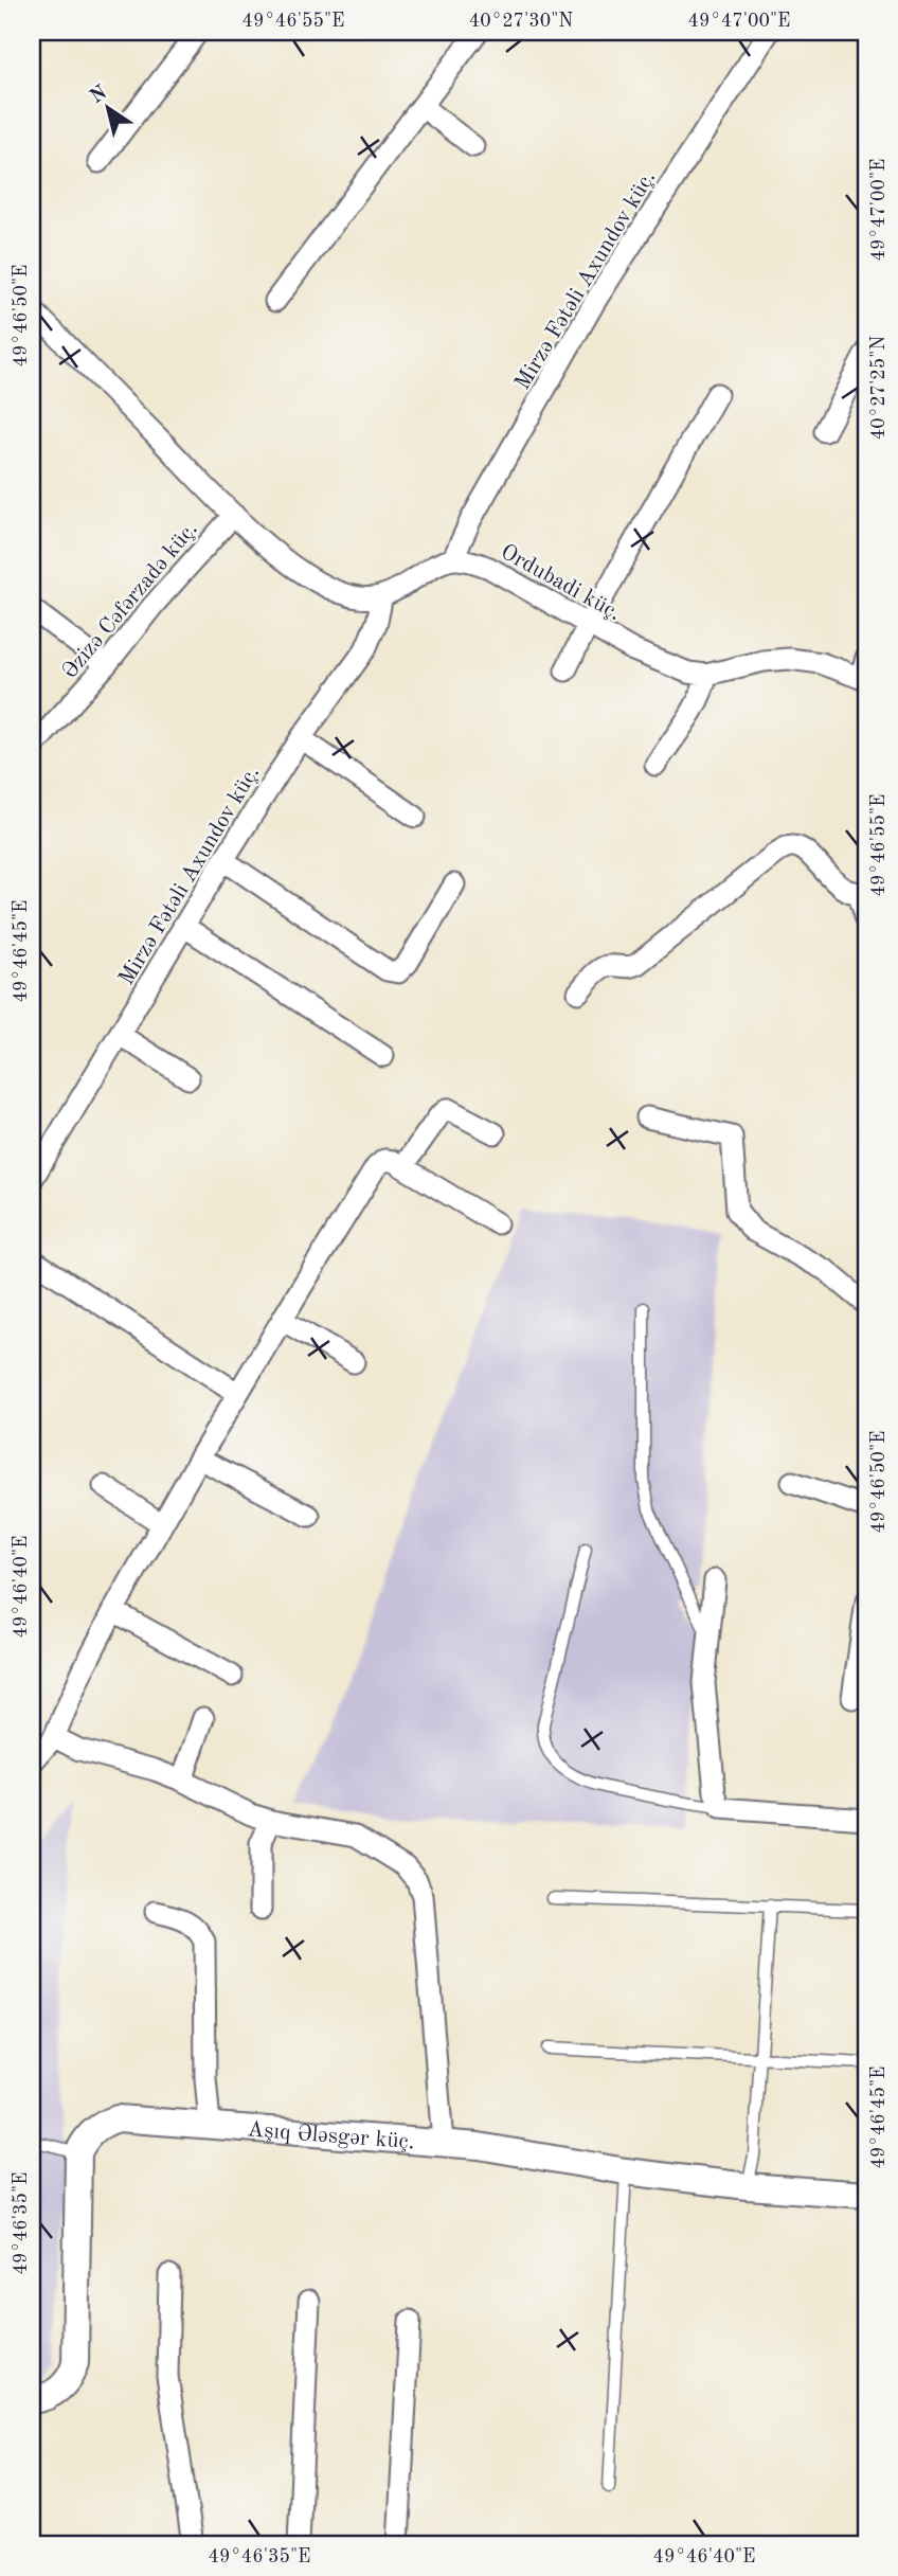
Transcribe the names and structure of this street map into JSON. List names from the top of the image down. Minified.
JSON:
{"streets":{"street":["Mirzə Fətəli Axundov küç.","Ordubadi küç.","Əzizə Cəfərzadə küç.","Aşıq Ələsgər küç."]},"crossings":[["Mirzə Fətəli Axundov küç.","Ordubadi küç."]],"north":"top left","coordinates":["49°46'55\"E","40°27'30\"N","49°47'00\"E","49°46'50\"E","40°27'25\"N","49°46'45\"E","49°46'40\"E","49°46'35\"E"]}
